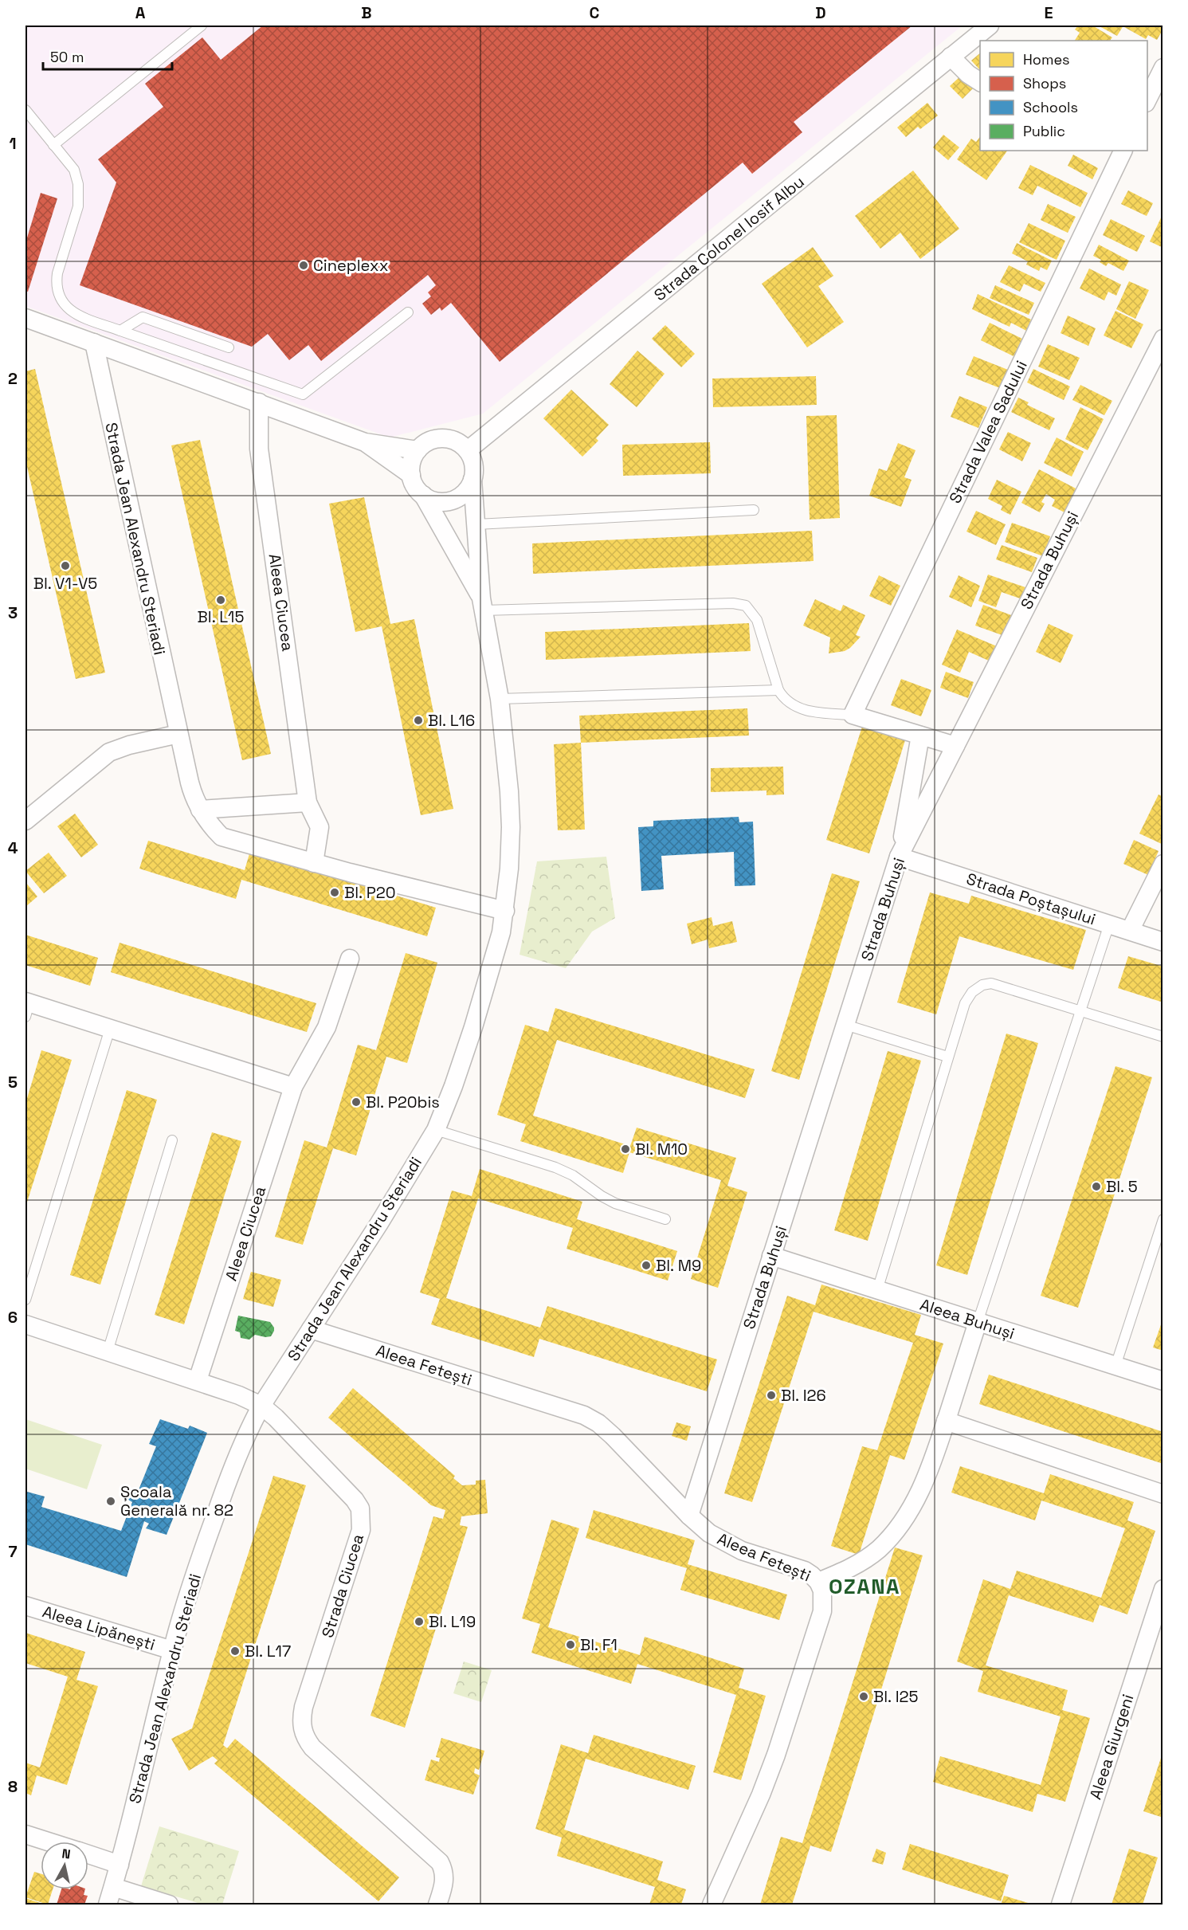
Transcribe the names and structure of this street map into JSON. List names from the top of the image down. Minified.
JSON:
{"streets":{"street":["Strada Colonel Iosif Albu","Strada Valea Sadului","Strada Jean Alexandru Steriadi","Strada Buhuși","Aleea Ciucea","Strada Poștașului","Aleea Buhuși","Aleea Fetești","Strada Ciucea","Aleea Lipănești","Aleea Giurgeni"]},"crossings":[["Strada Colonel Iosif Albu","Strada Jean Alexandru Steriadi"],["Strada Jean Alexandru Steriadi","Aleea Fetești"],["Strada Jean Alexandru Steriadi","Strada Ciucea"],["Strada Jean Alexandru Steriadi","Aleea Lipănești"],["Strada Buhuși","Strada Poștașului"],["Strada Buhuși","Aleea Buhuși"],["Strada Buhuși","Aleea Fetești"],["Aleea Ciucea","Strada Ciucea"]],"districts":["OZANA"],"places":["Cineplexx","Bl. V1-V5","Bl. L15","Bl. L16","Bl. P20","Bl. P20bis","Bl. M10","Bl. 5","Bl. M9","Bl. I26","Școala Generală nr. 82","Bl. L19","Bl. F1","Bl. L17","Bl. I25"],"legend":["Homes","Shops","Schools","Public"],"scale_bar":"50 m","north":"top","grid":{"columns":["A","B","C","D","E"],"rows":["1","2","3","4","5","6","7","8"]}}
